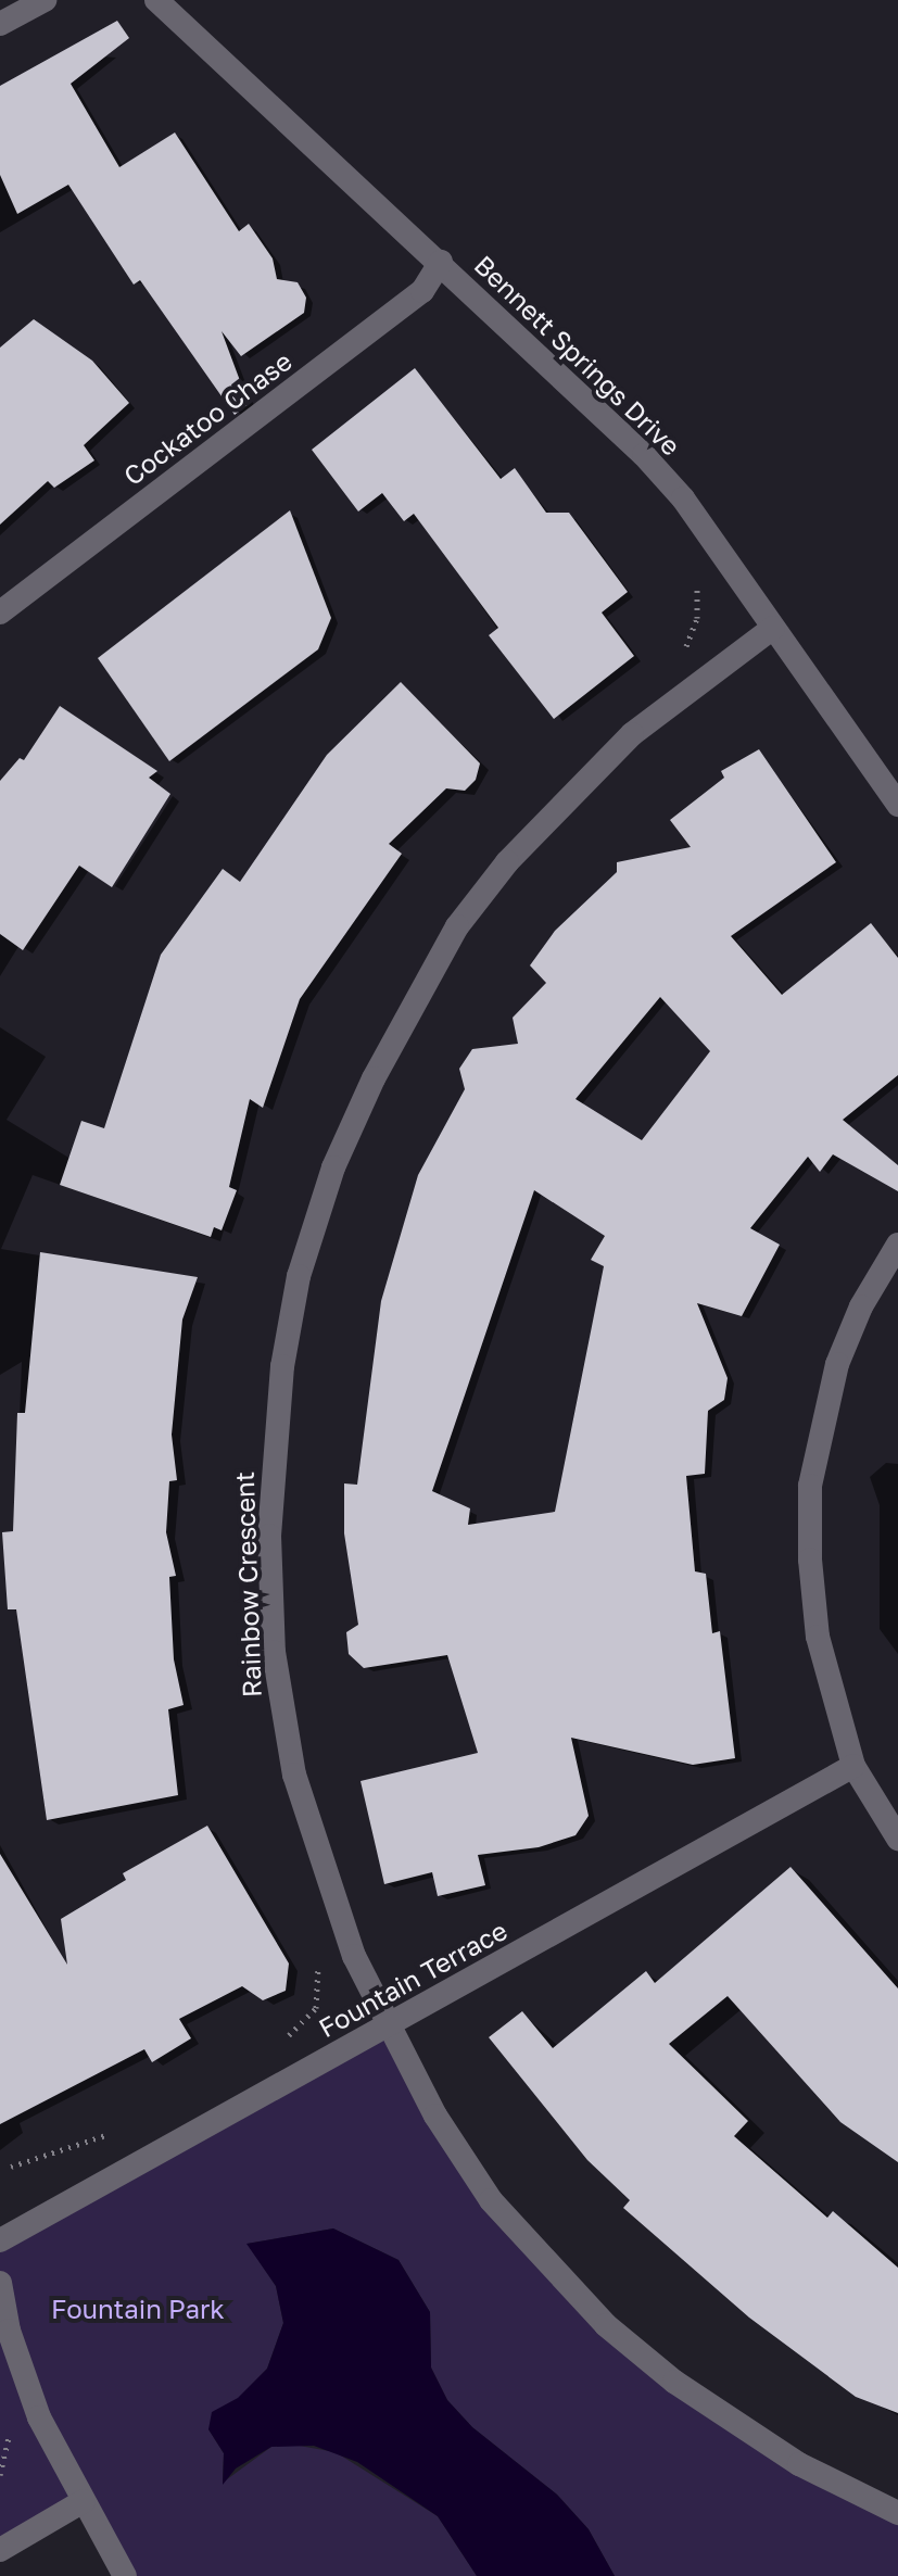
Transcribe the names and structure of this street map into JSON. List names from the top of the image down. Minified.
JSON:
{"streets":{"street":["Bennett Springs Drive","Cockatoo Chase","Rainbow Crescent","Fountain Terrace"]},"crossings":[["Bennett Springs Drive","Cockatoo Chase"],["Bennett Springs Drive","Rainbow Crescent"],["Rainbow Crescent","Fountain Terrace"]],"parks":["Fountain Park"]}
